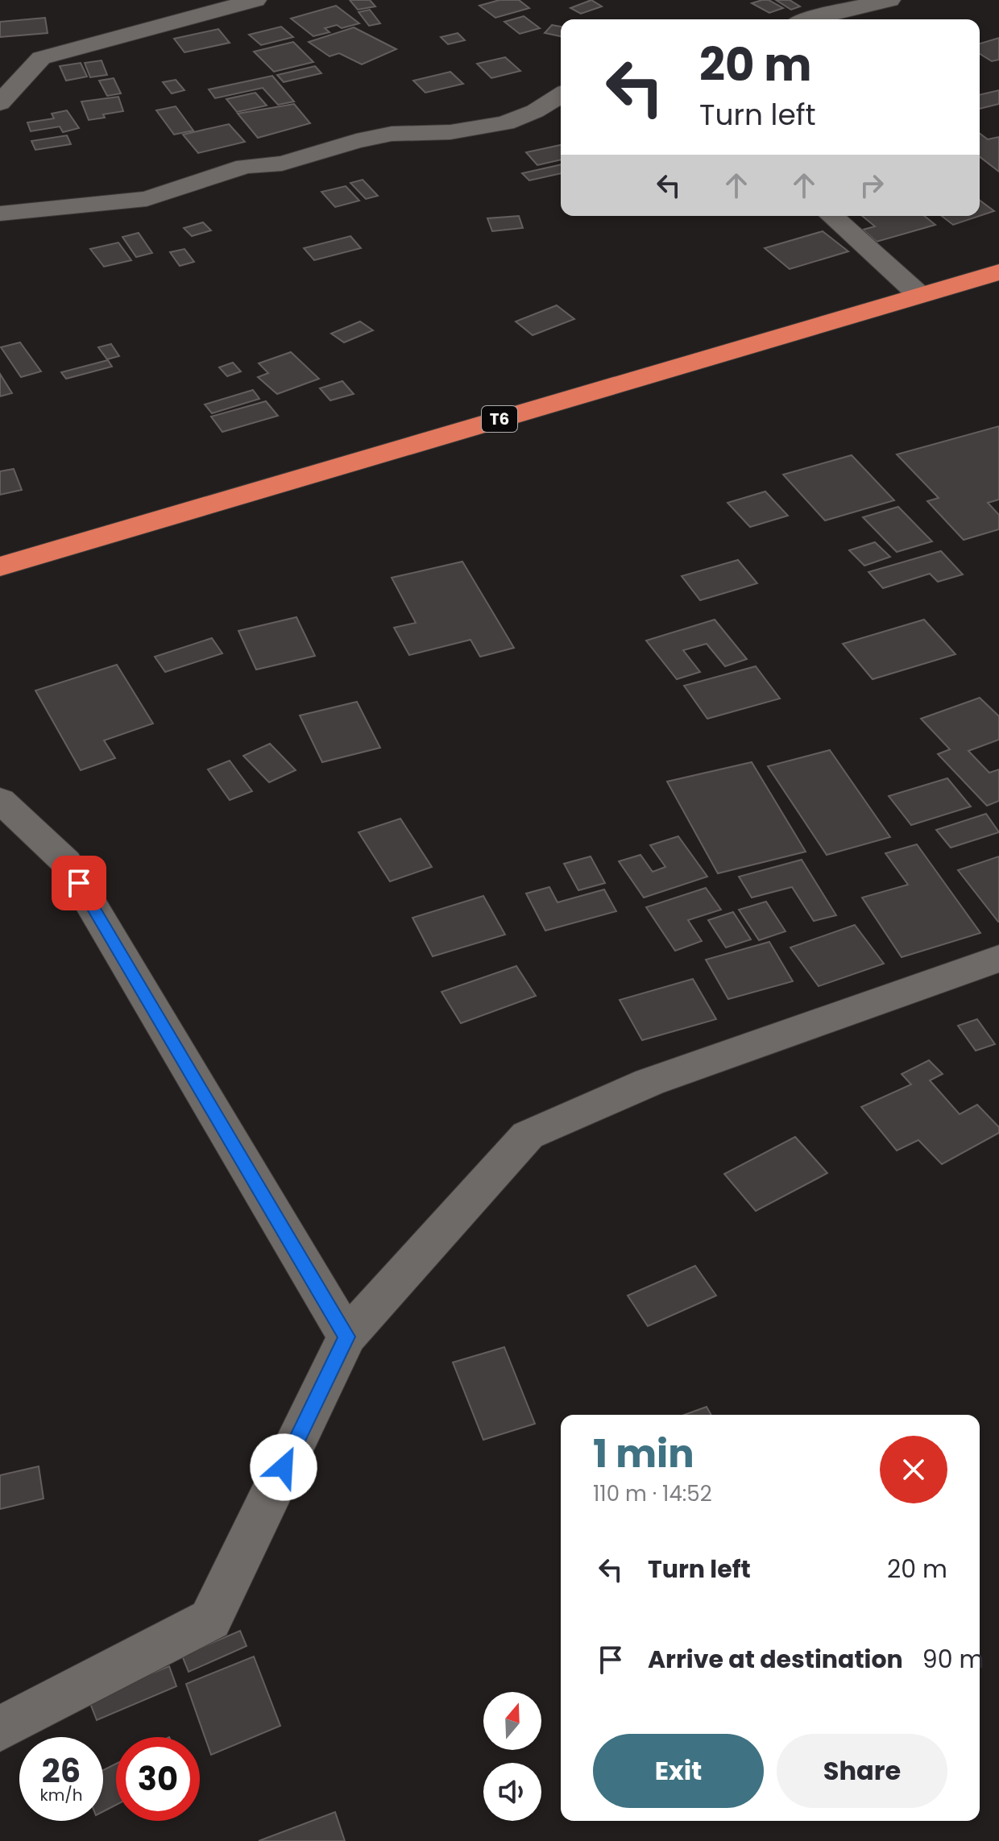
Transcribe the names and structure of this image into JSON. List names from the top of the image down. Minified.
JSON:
{"streets":{"highway":["T6"]},"north":"top","page":{"turn":["20 m","Turn left"],"heading":["1 min","110 m · 14:52"],"list":[{"name":"Turn left","value":"20 m"},{"name":"Arrive at destination","value":"90 m"}],"buttons":["Exit","Share"],"speed":"26 km/h","limit":"30"}}
